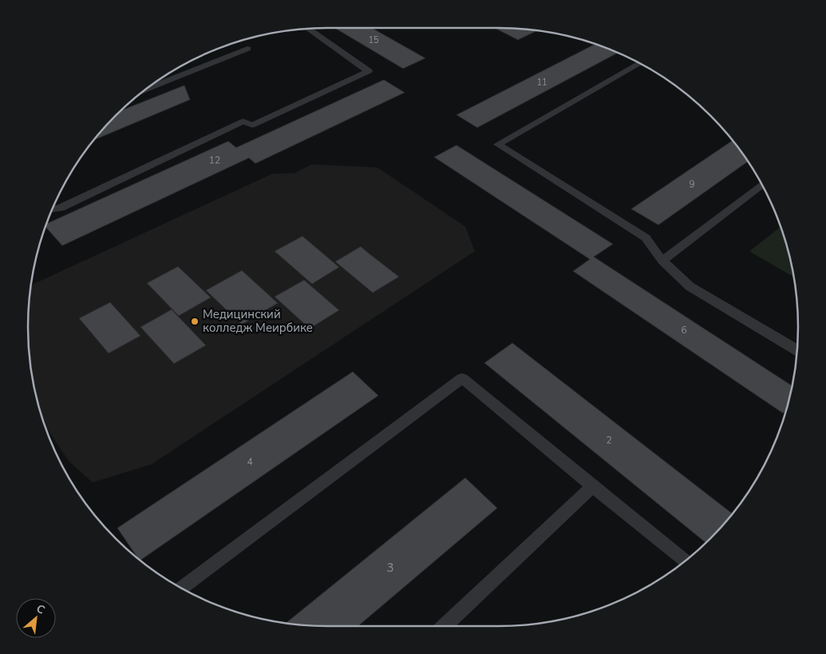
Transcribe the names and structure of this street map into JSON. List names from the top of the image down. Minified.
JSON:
{"places":["Медицинский колледж Меирбике"],"house_numbers":["15","11","12","9","6","2","4","3"],"north":"top right"}
